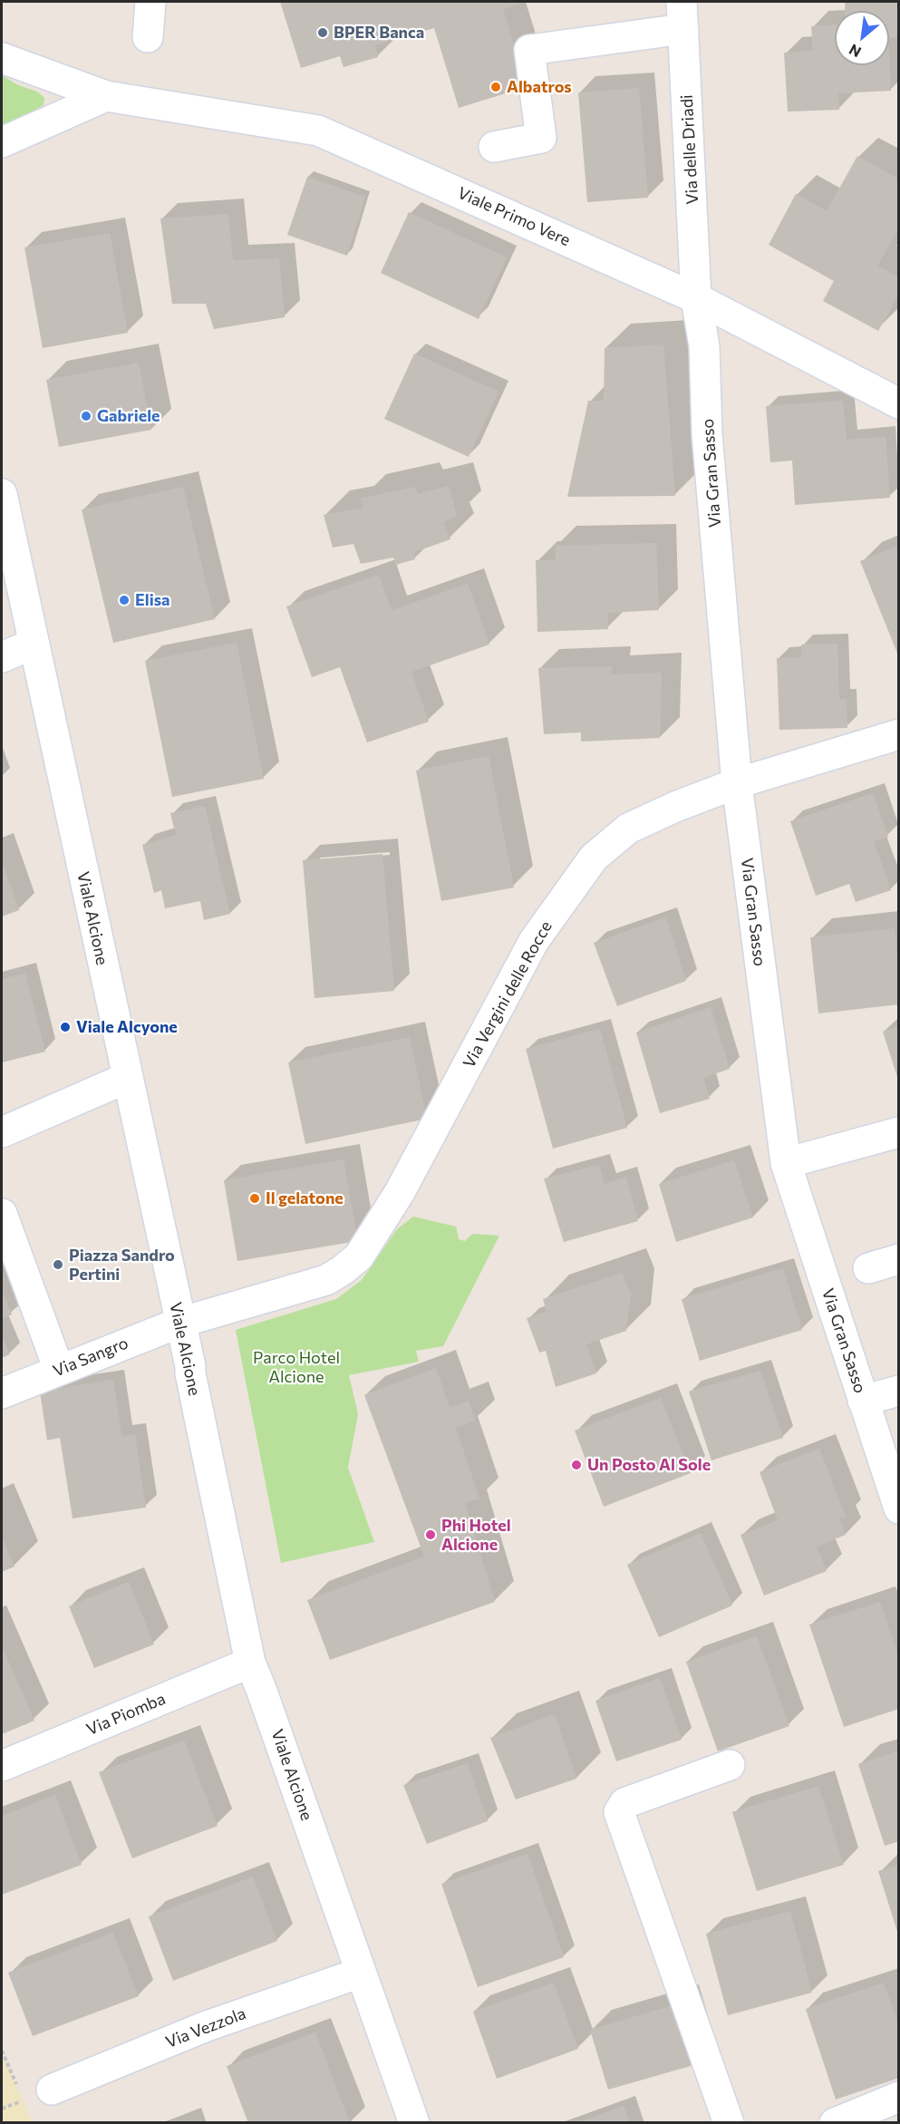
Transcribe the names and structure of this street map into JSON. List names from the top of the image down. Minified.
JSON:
{"streets":{"street":["Via delle Driadi","Viale Primo Vere","Via Gran Sasso","Viale Alcione","Via Vergini delle Rocce","Via Sangro","Via Piomba","Via Vezzola"]},"crossings":[["Via delle Driadi","Viale Primo Vere"],["Via delle Driadi","Via Gran Sasso"],["Viale Primo Vere","Via Gran Sasso"],["Via Gran Sasso","Via Vergini delle Rocce"],["Viale Alcione","Via Vergini delle Rocce"],["Viale Alcione","Via Sangro"],["Viale Alcione","Via Piomba"],["Viale Alcione","Via Vezzola"],["Via Vergini delle Rocce","Via Sangro"]],"parks":["Parco Hotel Alcione"],"places":["BPER Banca","Albatros","Gabriele","Elisa","Viale Alcyone","Il gelatone","Piazza Sandro Pertini","Un Posto Al Sole","Phi Hotel Alcione"],"north":"bottom left"}
